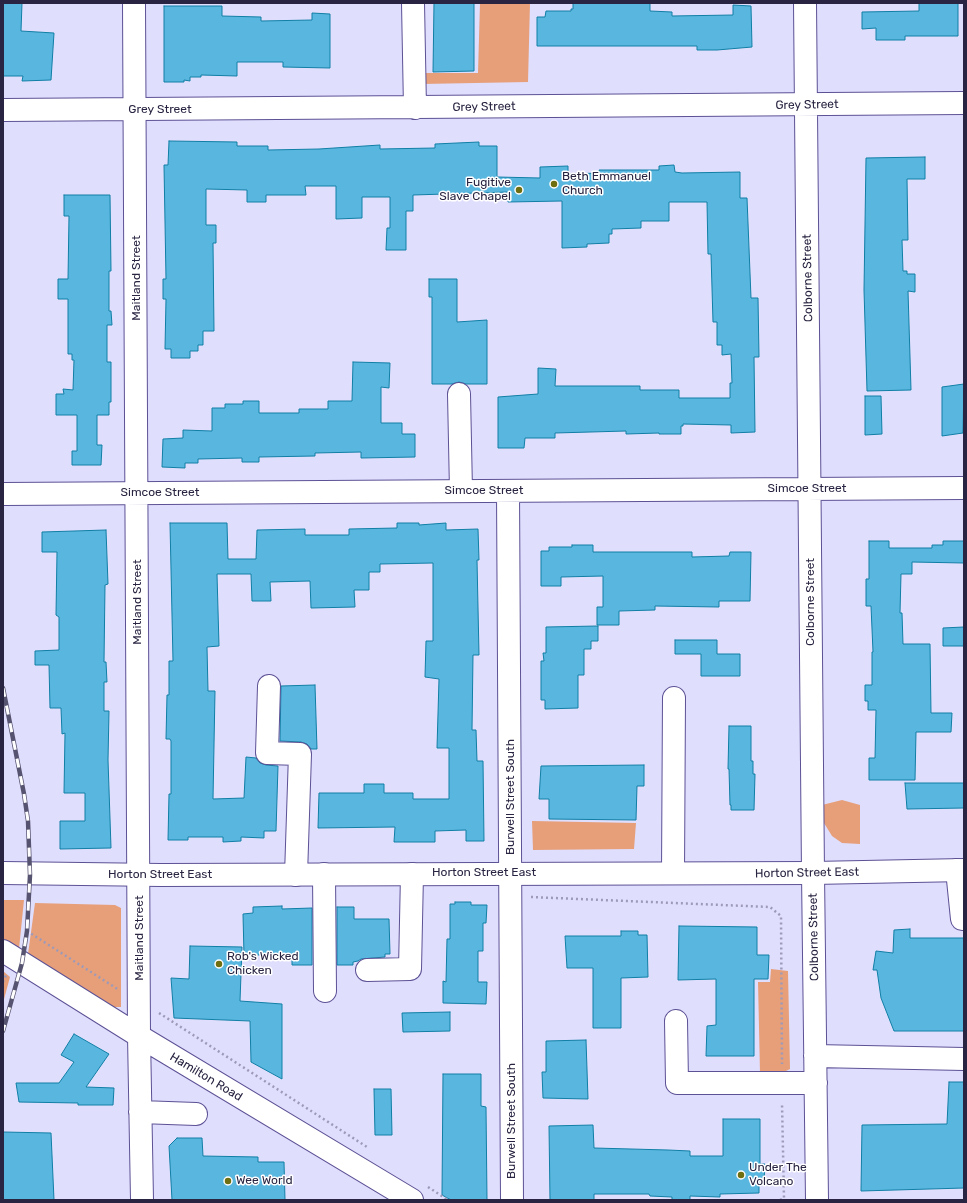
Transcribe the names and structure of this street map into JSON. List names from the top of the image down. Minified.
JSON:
{"streets":{"street":["Grey Street","Maitland Street","Colborne Street","Simcoe Street","Burwell Street South","Horton Street East","Hamilton Road"]},"crossings":[["Grey Street","Maitland Street"],["Grey Street","Colborne Street"],["Maitland Street","Simcoe Street"],["Maitland Street","Horton Street East"],["Maitland Street","Hamilton Road"],["Colborne Street","Simcoe Street"],["Colborne Street","Horton Street East"],["Simcoe Street","Burwell Street South"],["Burwell Street South","Horton Street East"]],"places":["Beth Emmanuel Church","Fugitive Slave Chapel","Rob's Wicked Chicken","Under The Volcano","Wee World"]}
